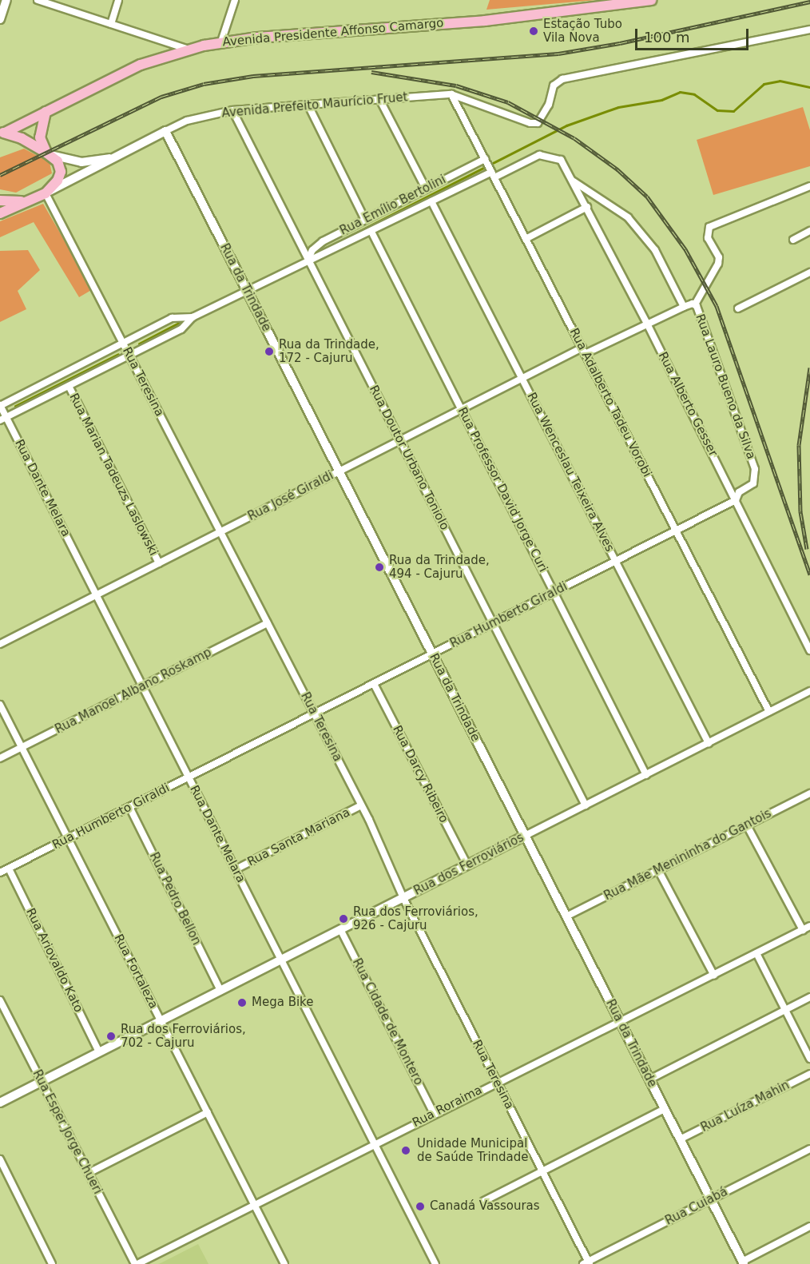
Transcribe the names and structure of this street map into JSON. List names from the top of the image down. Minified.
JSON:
{"streets":{"main road":["Avenida Presidente Affonso Camargo","Avenida Prefeito Maurício Fruet","Rua da Trindade","Rua dos Ferroviários"],"street":["Rua Emílio Bertolini","Rua Teresina","Rua Lauro Bueno da Silva","Rua Adalberto Tadeu Vorobi","Rua Alberto Gesser","Rua Doutor Urbano Toniolo","Rua Wenceslau Teixeira Alves","Rua Marian Tadeuzs Laslowski","Rua Dante Melara","Rua Professor David Jorge Curi","Rua José Giraldi","Rua Humberto Giraldi","Rua Manoel Albano Roskamp","Rua Darcy Ribeiro","Rua Santa Mariana","Rua Mãe Menininha do Gantois","Rua Pedro Bellon","Rua Ariovaldo Kato","Rua Fortaleza","Rua Cidade de Montero","Rua Roraima","Rua Luíza Mahin","Rua Esper Jorge Chueri","Rua Cuiabá"]},"crossings":[["Avenida Prefeito Maurício Fruet","Rua da Trindade"],["Avenida Prefeito Maurício Fruet","Rua Teresina"],["Avenida Prefeito Maurício Fruet","Rua Adalberto Tadeu Vorobi"],["Avenida Prefeito Maurício Fruet","Rua Doutor Urbano Toniolo"],["Rua Emílio Bertolini","Rua da Trindade"],["Rua Emílio Bertolini","Rua Teresina"],["Rua Emílio Bertolini","Rua Adalberto Tadeu Vorobi"],["Rua Emílio Bertolini","Rua Alberto Gesser"],["Rua Emílio Bertolini","Rua Doutor Urbano Toniolo"],["Rua Emílio Bertolini","Rua Wenceslau Teixeira Alves"],["Rua Emílio Bertolini","Rua Marian Tadeuzs Laslowski"],["Rua Emílio Bertolini","Rua Dante Melara"],["Rua Emílio Bertolini","Rua Professor David Jorge Curi"],["Rua da Trindade","Rua José Giraldi"],["Rua da Trindade","Rua Humberto Giraldi"],["Rua da Trindade","Rua Mãe Menininha do Gantois"],["Rua da Trindade","Rua dos Ferroviários"],["Rua da Trindade","Rua Roraima"],["Rua da Trindade","Rua Luíza Mahin"],["Rua da Trindade","Rua Cuiabá"],["Rua Teresina","Rua José Giraldi"],["Rua Teresina","Rua Humberto Giraldi"],["Rua Teresina","Rua Manoel Albano Roskamp"],["Rua Teresina","Rua Santa Mariana"],["Rua Teresina","Rua dos Ferroviários"],["Rua Teresina","Rua Roraima"],["Rua Teresina","Rua Cuiabá"],["Rua Lauro Bueno da Silva","Rua Alberto Gesser"],["Rua Lauro Bueno da Silva","Rua José Giraldi"],["Rua Lauro Bueno da Silva","Rua Humberto Giraldi"],["Rua Adalberto Tadeu Vorobi","Rua José Giraldi"],["Rua Adalberto Tadeu Vorobi","Rua Humberto Giraldi"],["Rua Adalberto Tadeu Vorobi","Rua dos Ferroviários"],["Rua Alberto Gesser","Rua José Giraldi"],["Rua Alberto Gesser","Rua Humberto Giraldi"],["Rua Doutor Urbano Toniolo","Rua José Giraldi"],["Rua Doutor Urbano Toniolo","Rua Humberto Giraldi"],["Rua Doutor Urbano Toniolo","Rua dos Ferroviários"],["Rua Wenceslau Teixeira Alves","Rua José Giraldi"],["Rua Wenceslau Teixeira Alves","Rua Humberto Giraldi"],["Rua Wenceslau Teixeira Alves","Rua dos Ferroviários"],["Rua Marian Tadeuzs Laslowski","Rua José Giraldi"],["Rua Dante Melara","Rua José Giraldi"],["Rua Dante Melara","Rua Humberto Giraldi"],["Rua Dante Melara","Rua Manoel Albano Roskamp"],["Rua Dante Melara","Rua Santa Mariana"],["Rua Dante Melara","Rua dos Ferroviários"],["Rua Dante Melara","Rua Roraima"],["Rua Professor David Jorge Curi","Rua José Giraldi"],["Rua Professor David Jorge Curi","Rua Humberto Giraldi"],["Rua Professor David Jorge Curi","Rua dos Ferroviários"],["Rua Humberto Giraldi","Rua Darcy Ribeiro"],["Rua Humberto Giraldi","Rua Pedro Bellon"],["Rua Humberto Giraldi","Rua Ariovaldo Kato"],["Rua Humberto Giraldi","Rua Fortaleza"],["Rua Manoel Albano Roskamp","Rua Fortaleza"],["Rua Darcy Ribeiro","Rua dos Ferroviários"],["Rua dos Ferroviários","Rua Pedro Bellon"],["Rua dos Ferroviários","Rua Ariovaldo Kato"],["Rua dos Ferroviários","Rua Fortaleza"],["Rua dos Ferroviários","Rua Cidade de Montero"],["Rua dos Ferroviários","Rua Esper Jorge Chueri"],["Rua Fortaleza","Rua Roraima"],["Rua Cidade de Montero","Rua Roraima"],["Rua Roraima","Rua Esper Jorge Chueri"]],"places":["Estação Tubo Vila Nova","Rua da Trindade, 172 - Cajuru","Rua da Trindade, 494 - Cajuru","Rua dos Ferroviários, 926 - Cajuru","Mega Bike","Rua dos Ferroviários, 702 - Cajuru","Unidade Municipal de Saúde Trindade","Canadá Vassouras"],"scale_bar":"100 m"}
